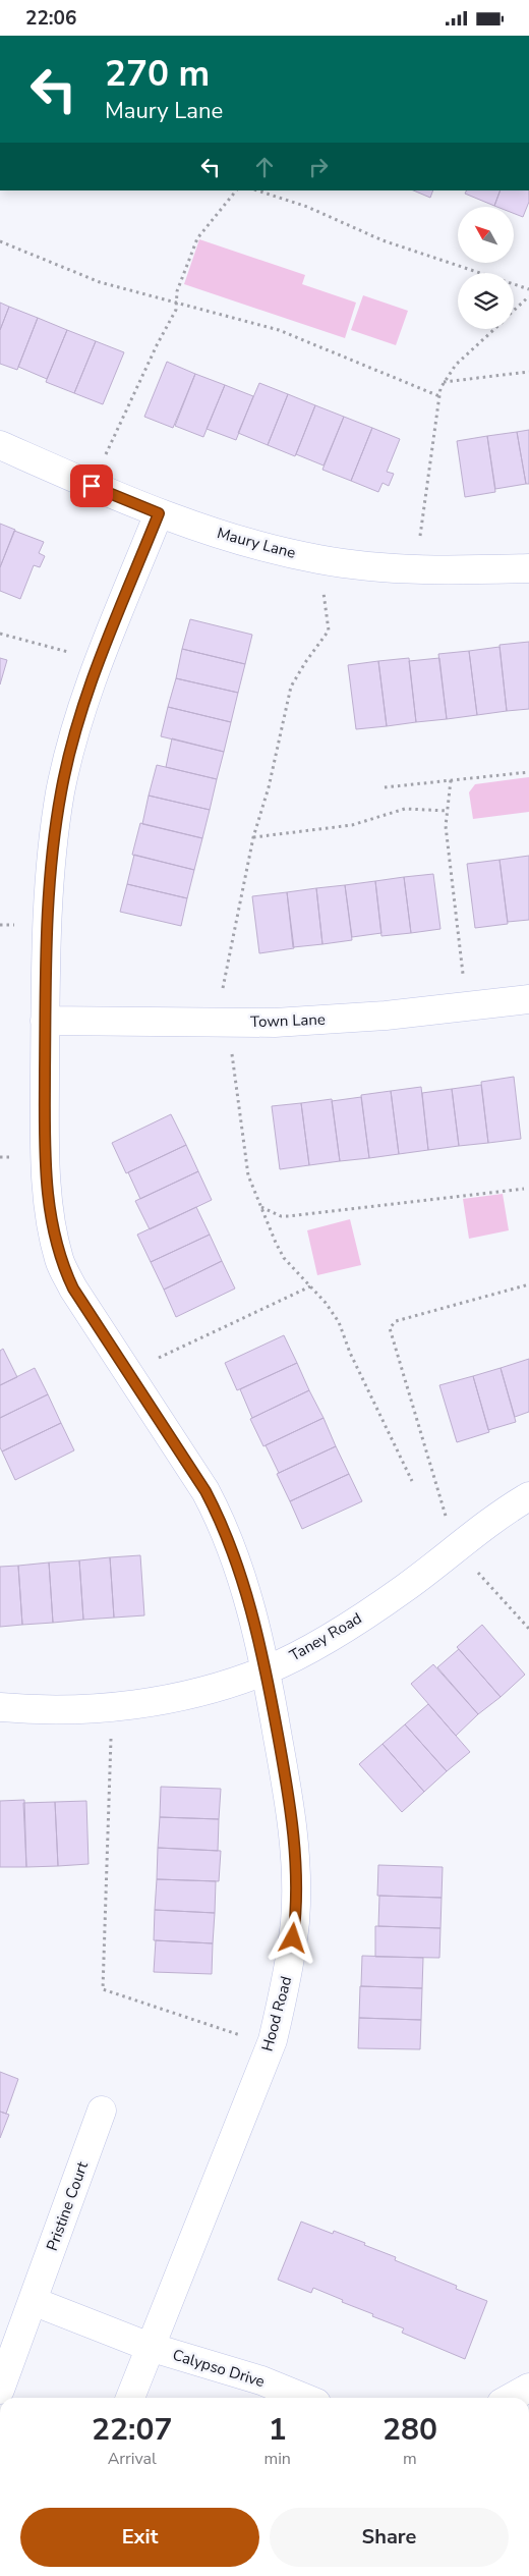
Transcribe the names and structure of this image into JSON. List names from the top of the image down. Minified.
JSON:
{"streets":{"street":["Maury Lane","Town Lane","Taney Road","Hood Road","Pristine Court","Calypso Drive"]},"crossings":[["Maury Lane","Hood Road"],["Town Lane","Hood Road"],["Taney Road","Hood Road"],["Hood Road","Calypso Drive"]],"north":"top left","page":{"status":"22:06","turn":["270 m","Maury Lane"],"eta":["22:07","Arrival","1","min","280","m"],"buttons":["Exit","Share"]}}
